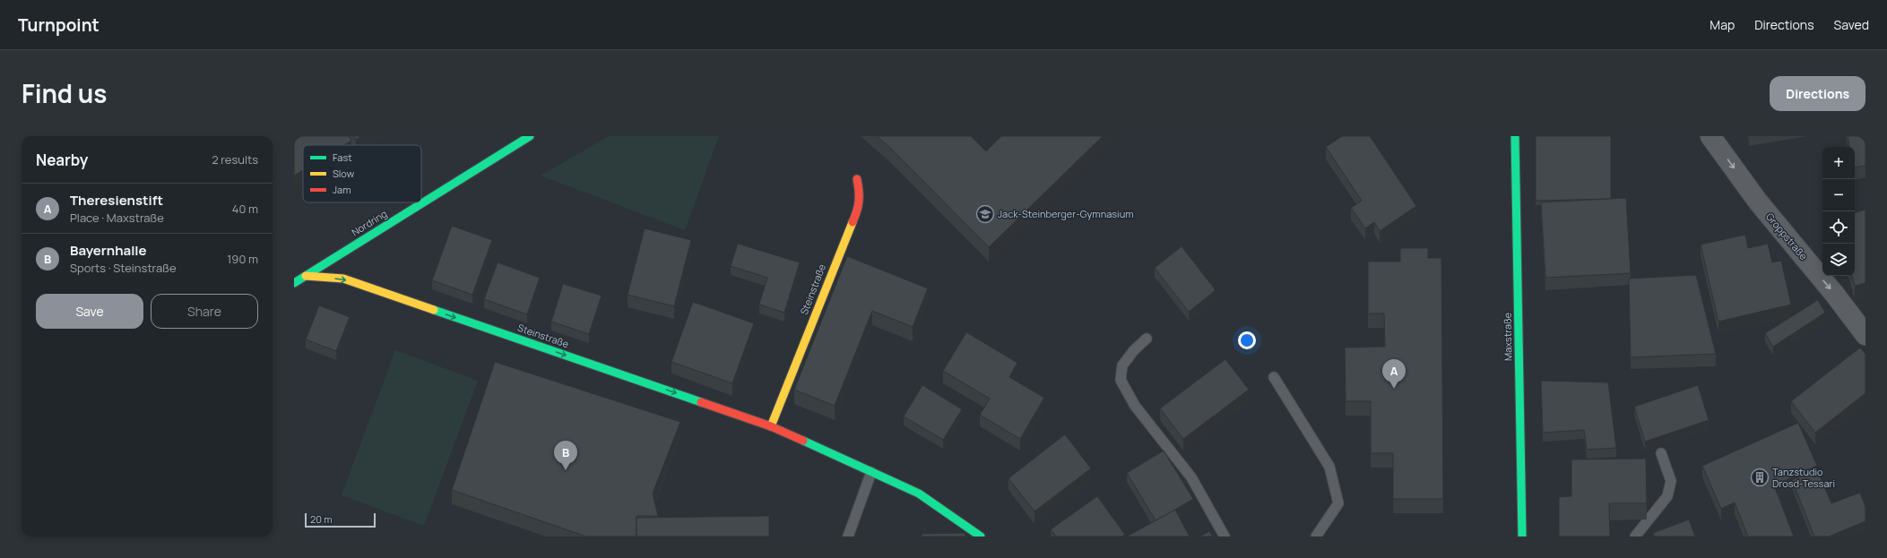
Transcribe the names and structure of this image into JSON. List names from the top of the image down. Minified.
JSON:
{"streets":{"street":["Nordring","Groppstraße","Steinstraße","Maxstraße"]},"crossings":[["Nordring","Steinstraße"]],"one_way":["Groppstraße","Steinstraße"],"places":{"school or university":["Jack-Steinberger-Gymnasium"],"building":["Tanzstudio Drosd-Tessari"]},"legend":["Fast","Slow","Jam"],"scale_bar":"20 m","page":{"header":"Turnpoint","nav":["Map","Directions","Saved"],"title":"Find us","buttons":["Directions",["Save","Share"]],"heading":["Nearby","2 results"],"map_buttons":["+","−"],"list":[{"mark":"A","name":"Theresienstift","note":"Place · Maxstraße","value":"40 m"},{"mark":"B","name":"Bayernhalle","note":"Sports · Steinstraße","value":"190 m"}],"pins":["A","B"],"scale":"20 m"}}
